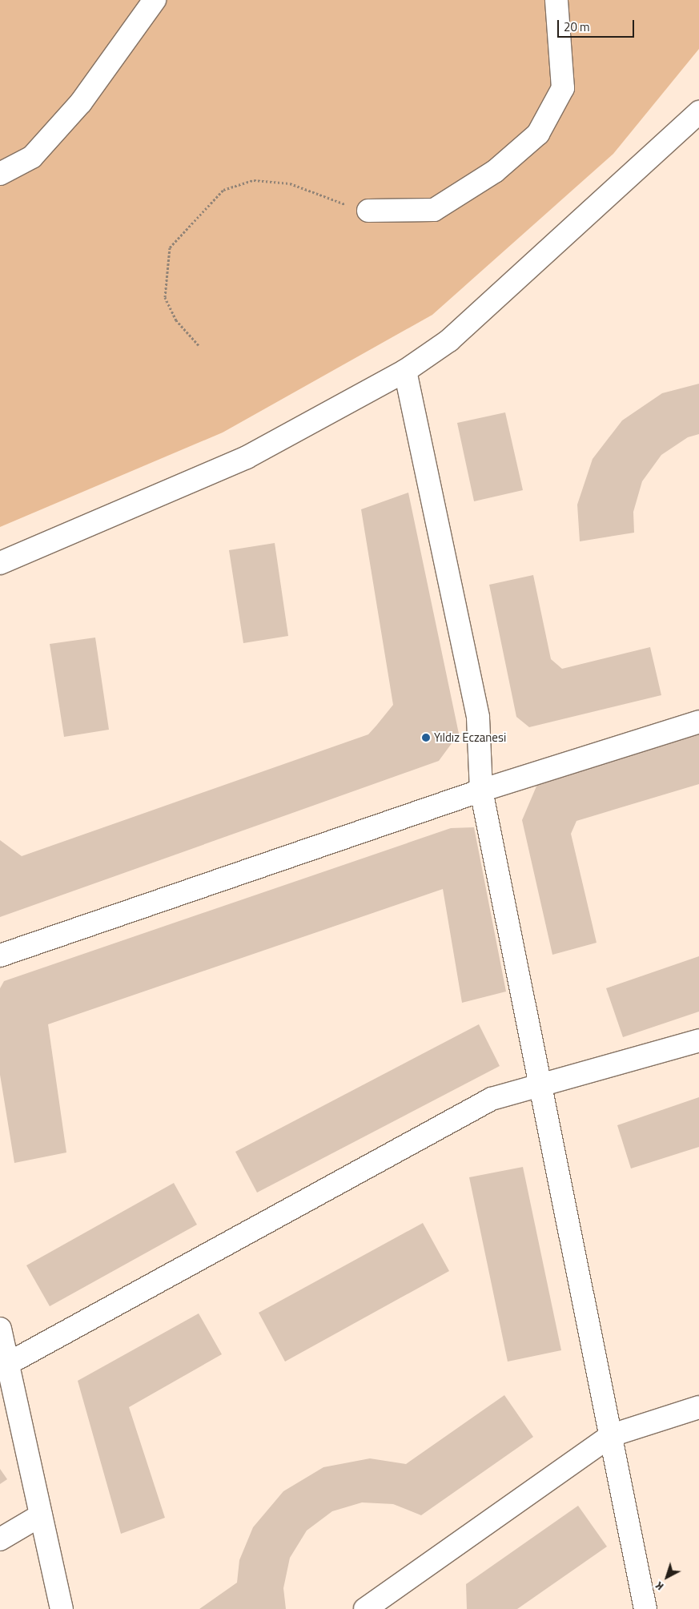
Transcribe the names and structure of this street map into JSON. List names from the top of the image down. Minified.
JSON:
{"places":["Yıldız Eczanesi"],"scale_bar":"20 m","north":"bottom left"}
